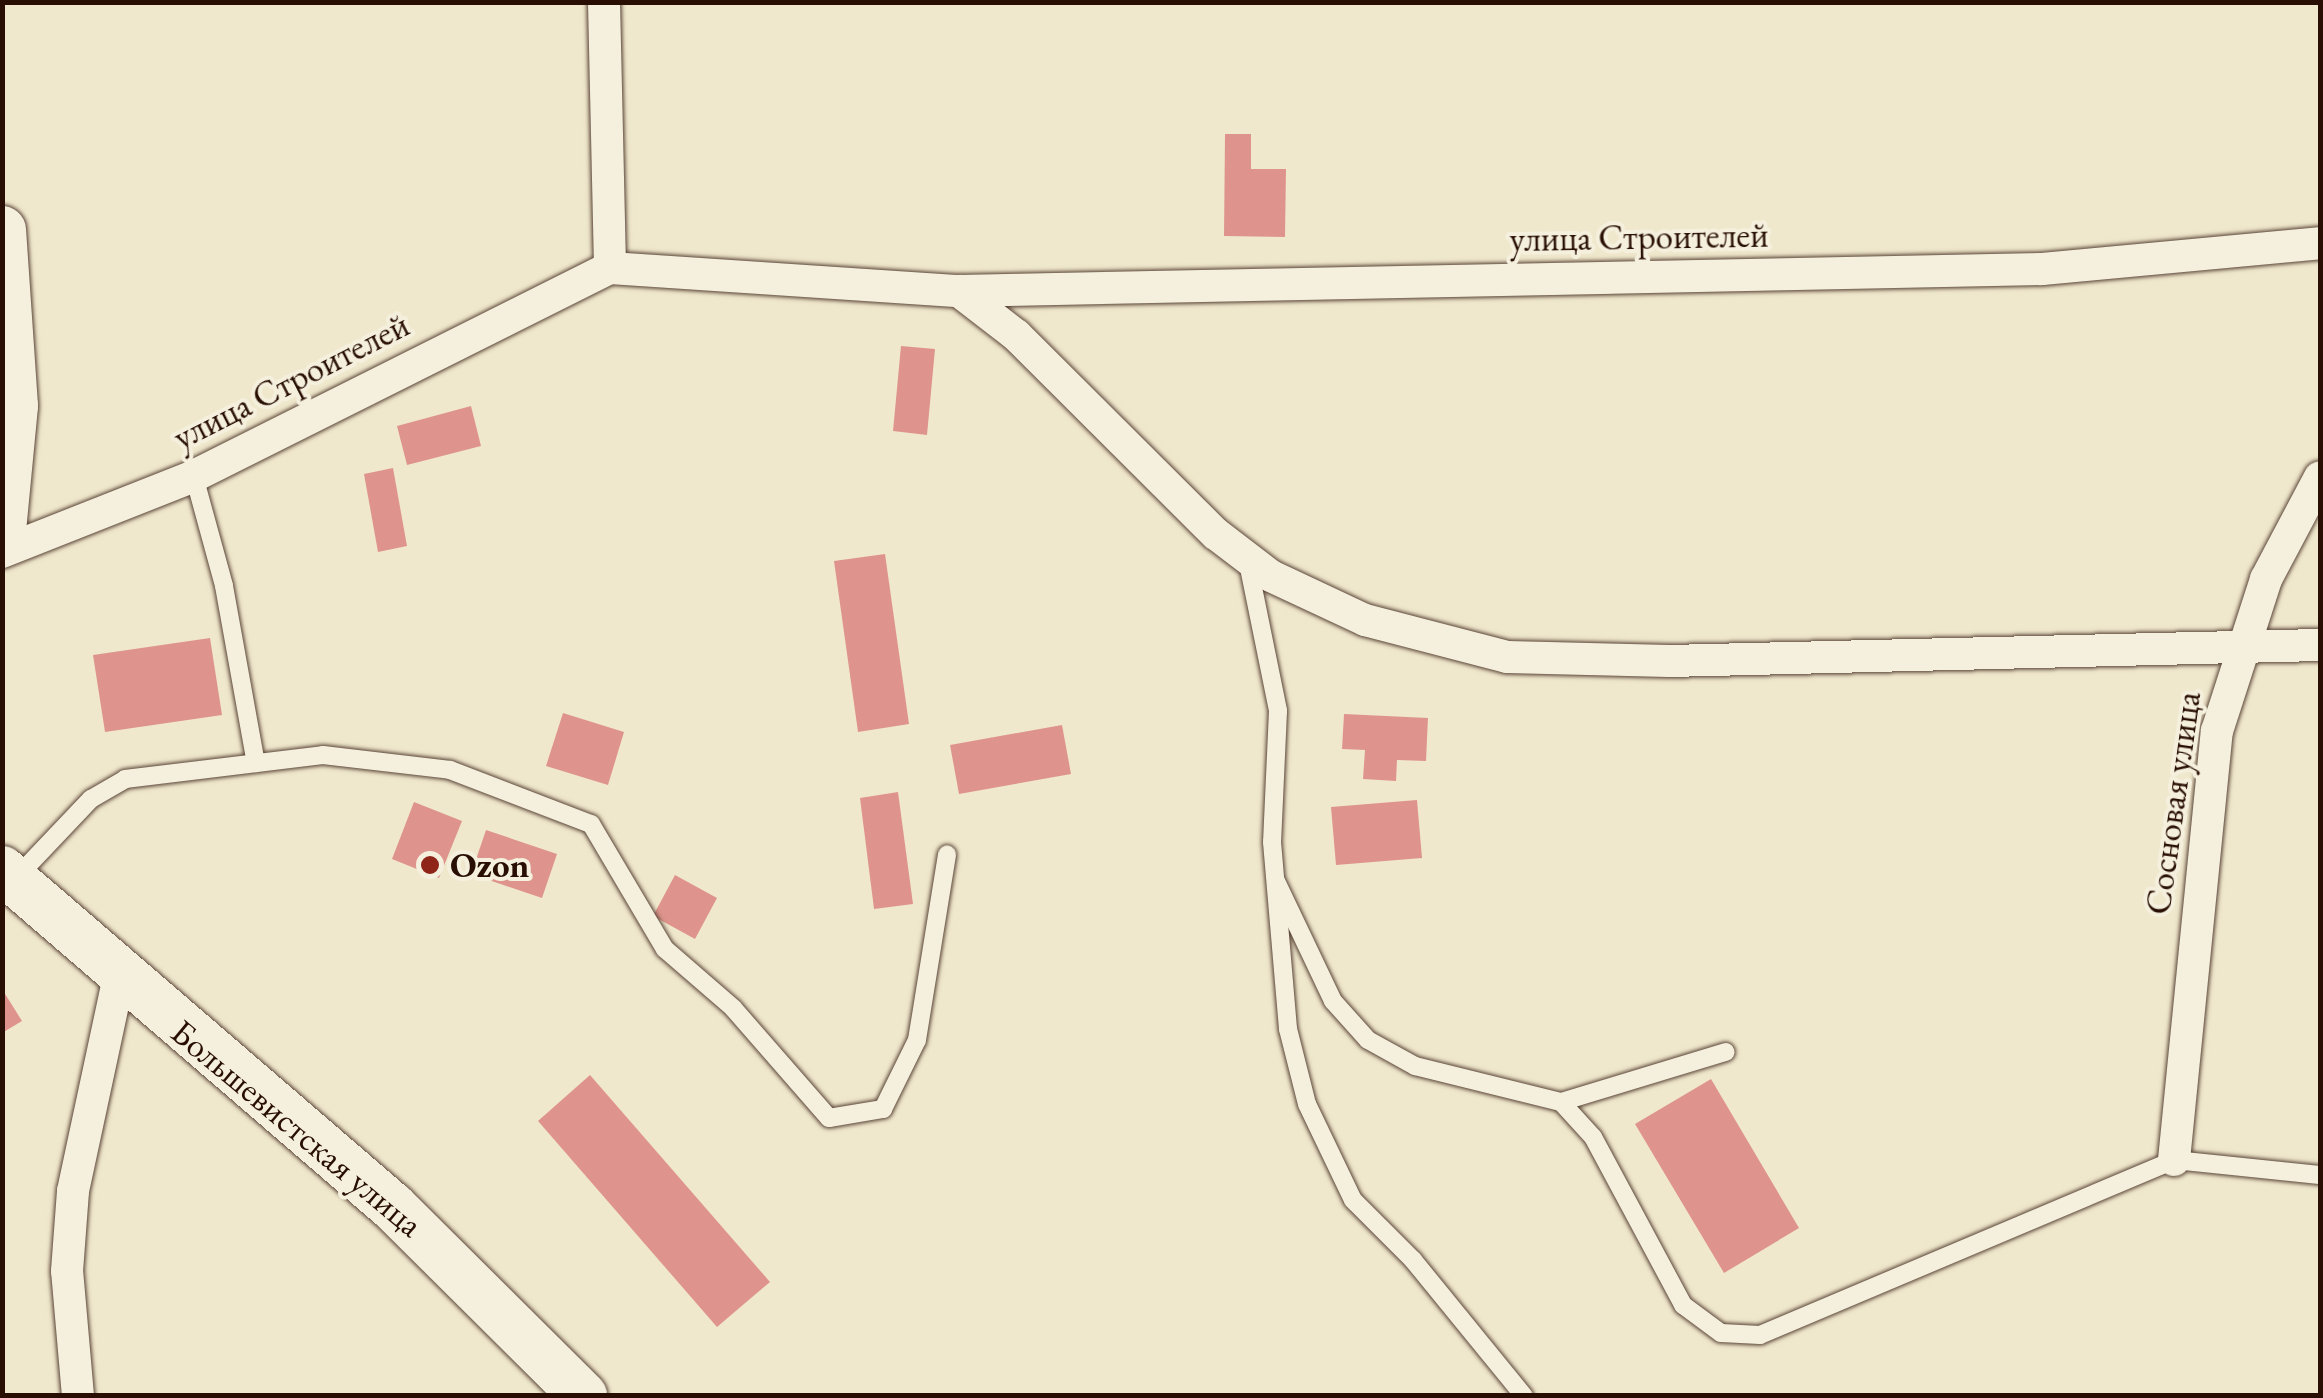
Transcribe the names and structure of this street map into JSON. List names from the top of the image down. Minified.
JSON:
{"streets":{"street":["улица Строителей","Сосновая улица","Большевистская улица"]},"places":["Ozon"]}
